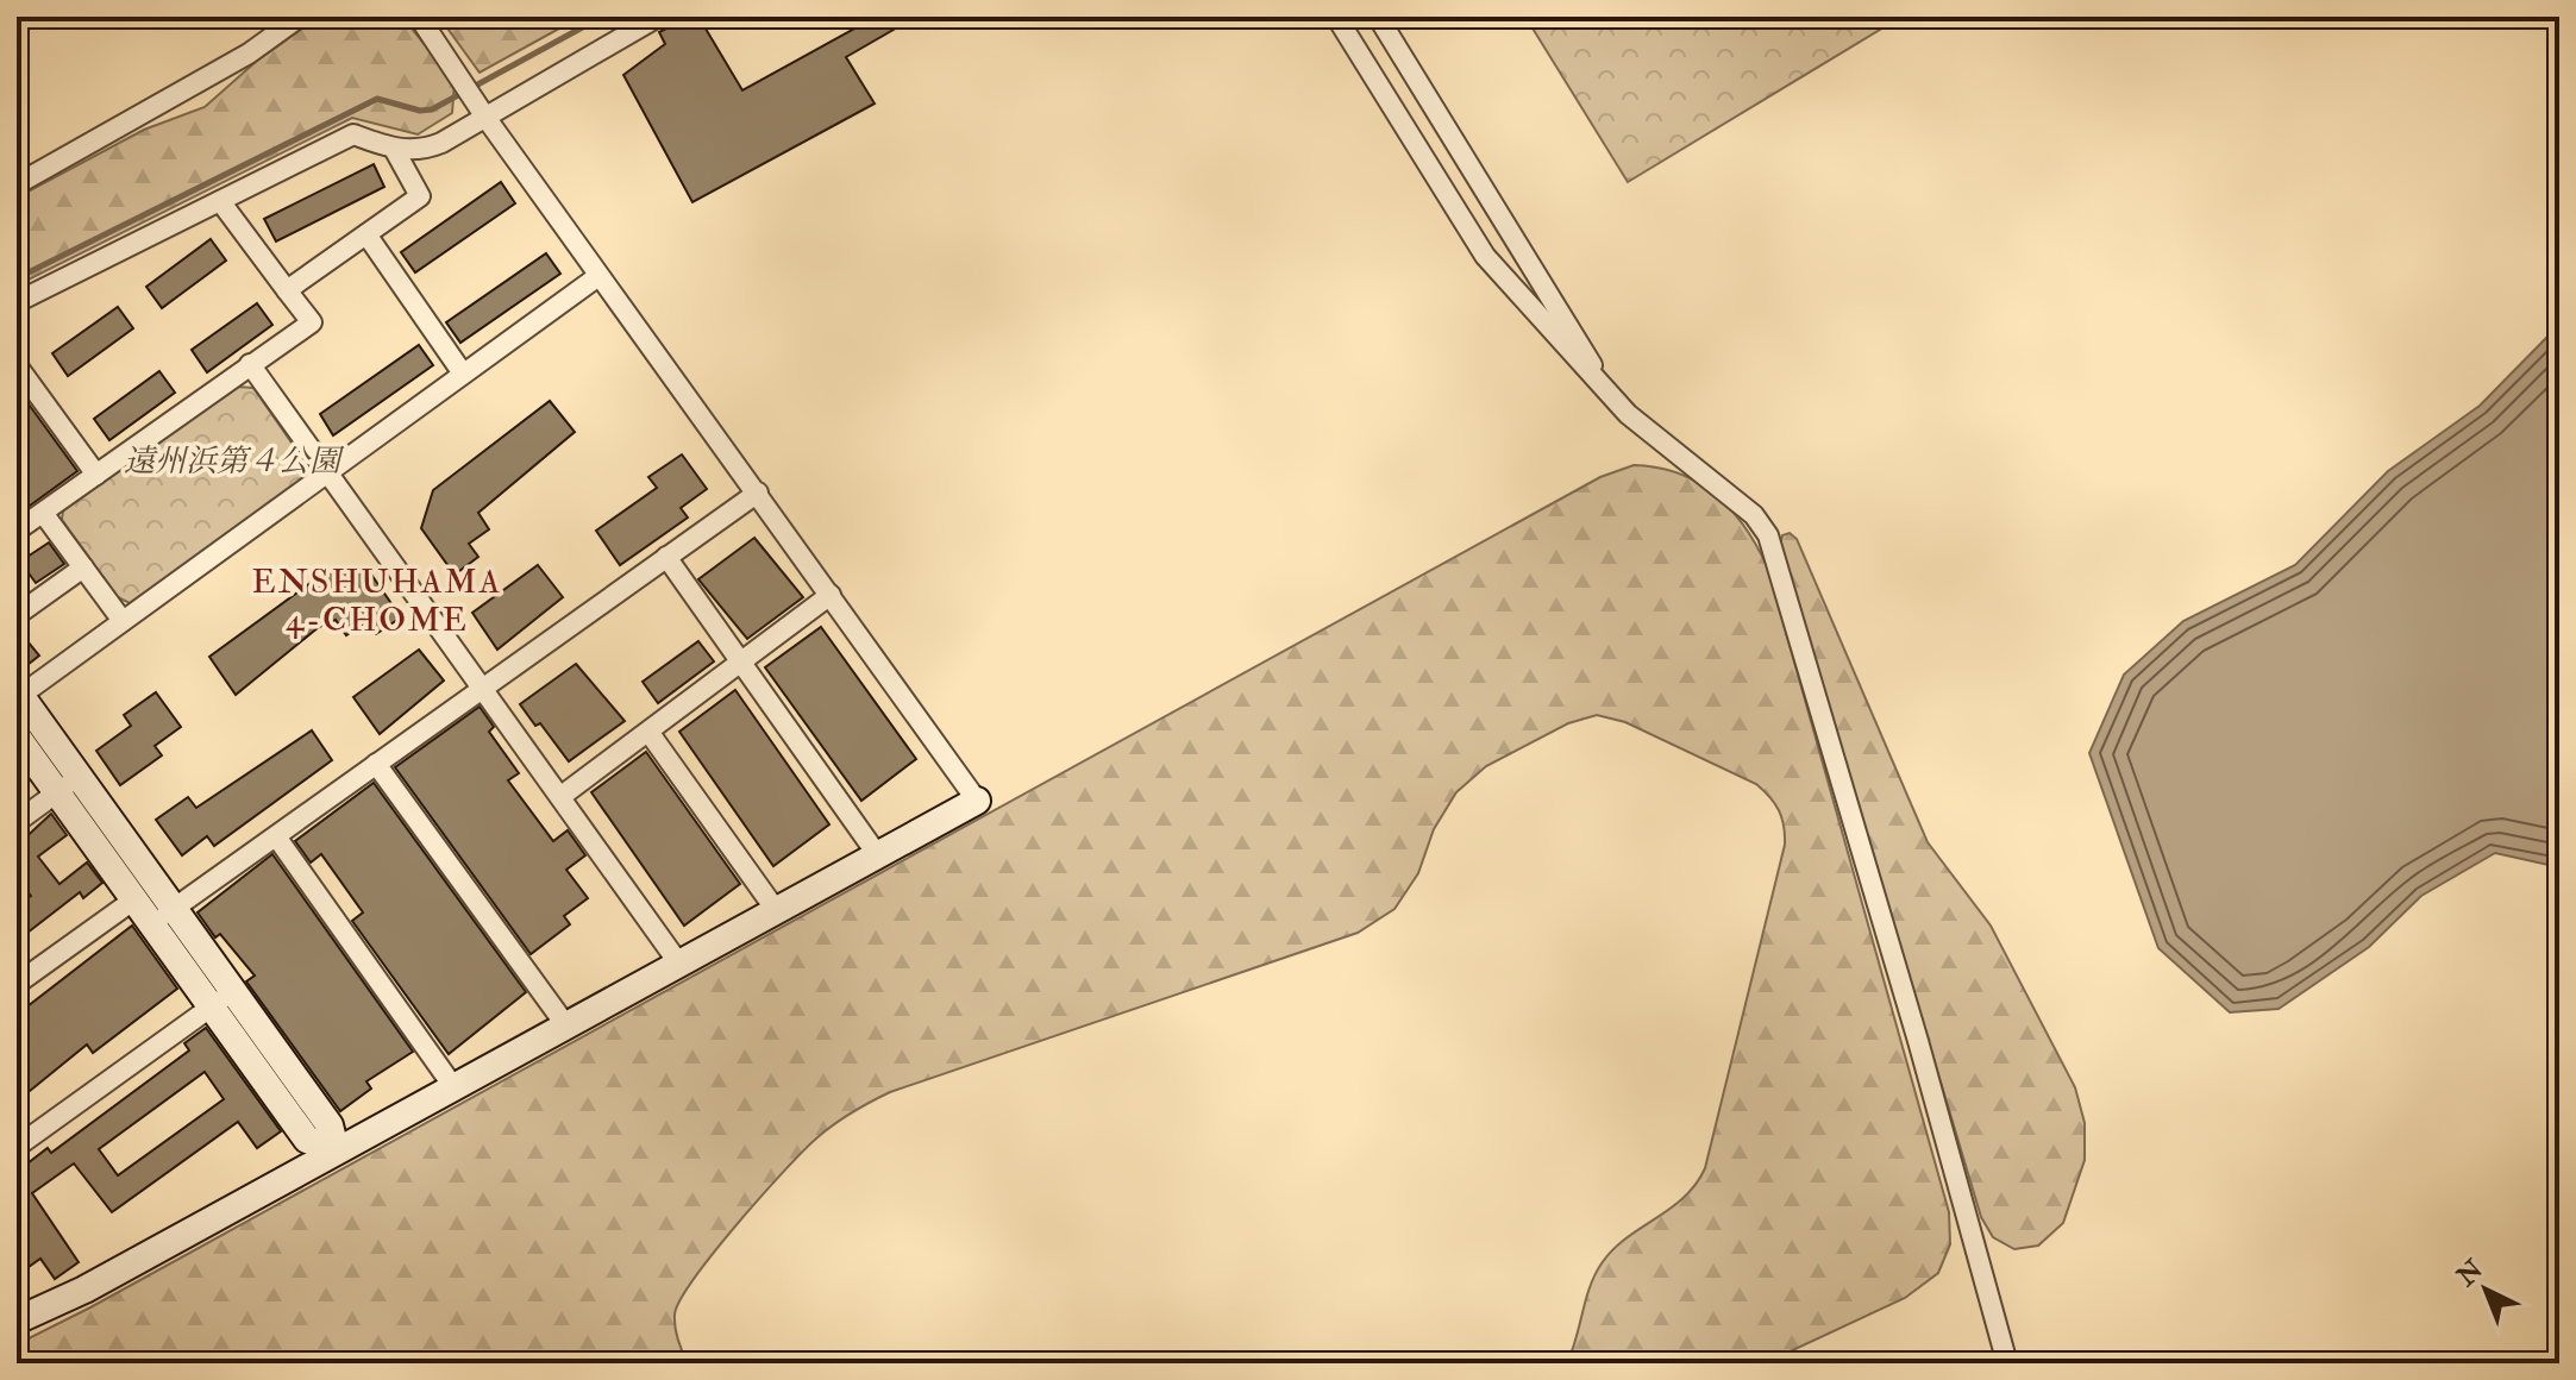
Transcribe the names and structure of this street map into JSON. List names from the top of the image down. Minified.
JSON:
{"districts":["ENSHUHAMA 4-CHOME"],"parks":["遠州浜第４公園"],"north":"top left"}
